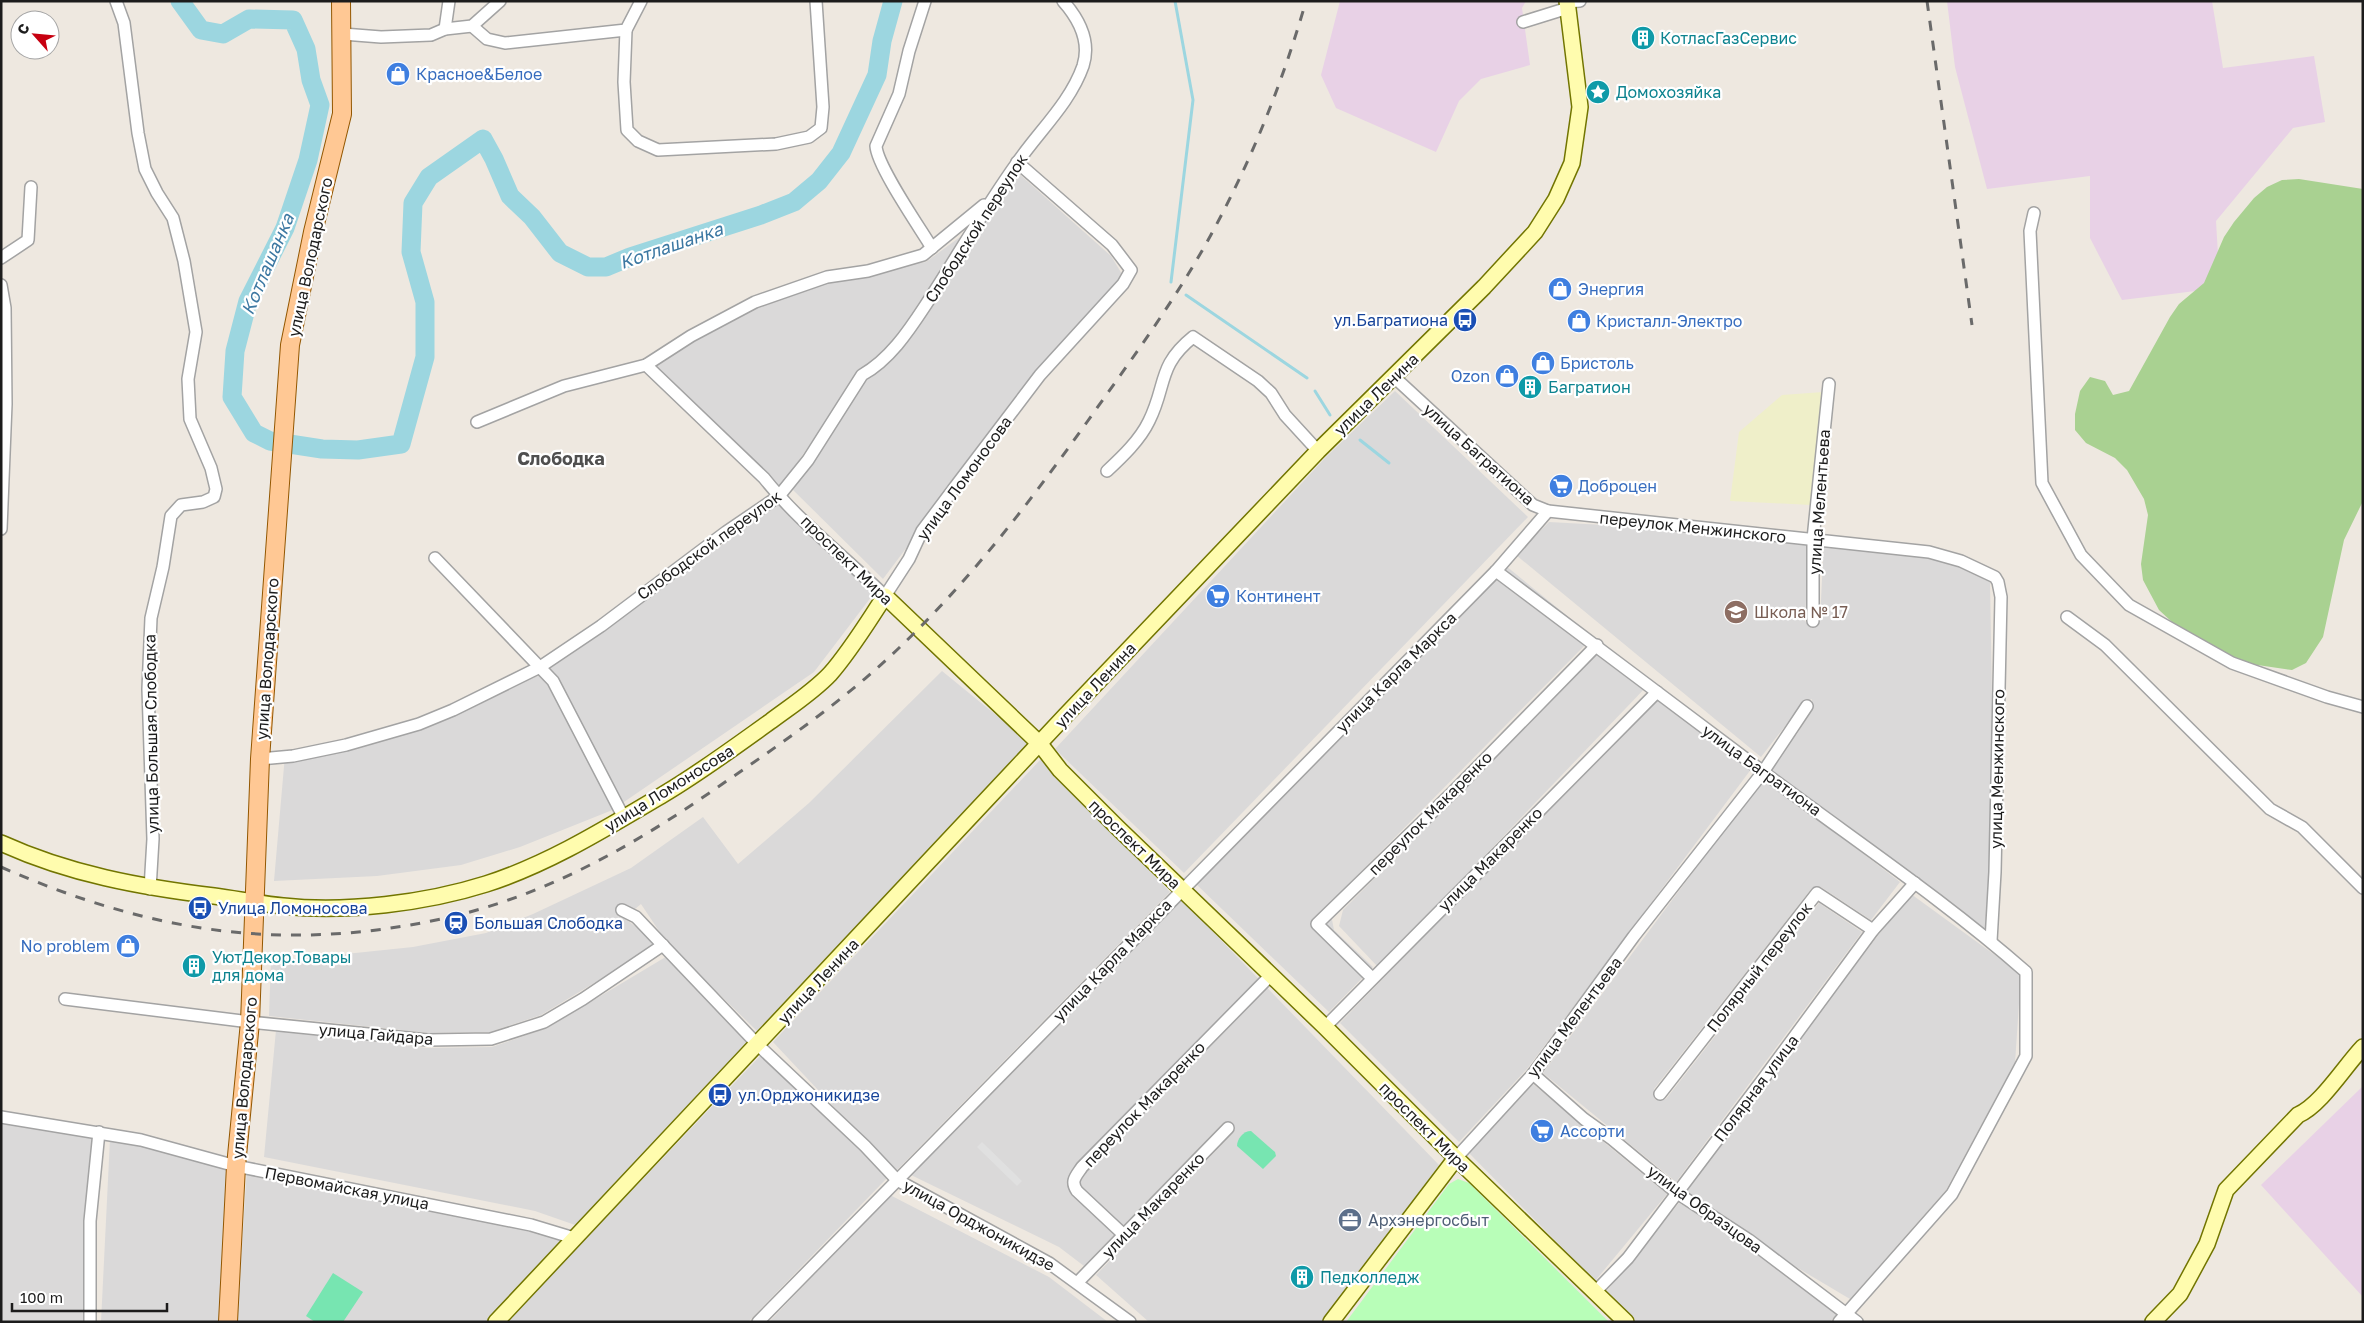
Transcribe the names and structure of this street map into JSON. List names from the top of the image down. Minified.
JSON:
{"streets":{"main road":["улица Володарского","улица Ленина","улица Ломоносова","улица Мелентьева","проспект Мира"],"street":["Слободской переулок","улица Багратиона","переулок Менжинского","улица Карла Маркса","улица Большая Слободка","улица Менжинского","переулок Макаренко","улица Макаренко","Полярный переулок","улица Гайдара","Полярная улица","Первомайская улица","улица Образцова","улица Орджоникидзе"]},"crossings":[["Слободской переулок","улица Володарского"],["Слободской переулок","улица Ломоносова"],["Слободской переулок","проспект Мира"],["улица Володарского","улица Ломоносова"],["улица Володарского","улица Гайдара"],["улица Володарского","Первомайская улица"],["улица Ленина","улица Багратиона"],["улица Ленина","проспект Мира"],["улица Ленина","Первомайская улица"],["улица Ленина","улица Орджоникидзе"],["улица Багратиона","улица Мелентьева"],["улица Багратиона","переулок Менжинского"],["улица Багратиона","улица Карла Маркса"],["улица Багратиона","улица Менжинского"],["улица Багратиона","переулок Макаренко"],["улица Багратиона","улица Макаренко"],["улица Багратиона","Полярная улица"],["улица Багратиона","улица Образцова"],["улица Ломоносова","проспект Мира"],["улица Ломоносова","улица Большая Слободка"],["улица Мелентьева","переулок Менжинского"],["улица Мелентьева","проспект Мира"],["улица Мелентьева","улица Образцова"],["переулок Менжинского","улица Менжинского"],["проспект Мира","улица Карла Маркса"],["проспект Мира","переулок Макаренко"],["проспект Мира","улица Макаренко"],["проспект Мира","Полярная улица"],["улица Карла Маркса","улица Орджоникидзе"],["переулок Макаренко","улица Макаренко"],["улица Макаренко","улица Орджоникидзе"],["Полярный переулок","Полярная улица"],["улица Гайдара","улица Орджоникидзе"],["Полярная улица","улица Образцова"]],"districts":["Слободка"],"water":["Котлашанка"],"places":{"building":["КотласГазСервис","Багратион","УютДекор.Товары для дома","Педколледж"],"shop":["Красное&Белое","Энергия","Кристалл-Электро","Бристоль","Ozon","No problem"],"place":["Домохозяйка"],"bus stop":["ул.Багратиона","Улица Ломоносова","ул.Орджоникидзе"],"supermarket":["Доброцен","Континент","Ассорти"],"school or university":["Школа № 17"],"station":["Большая Слободка"],"office":["Архэнергосбыт"]},"scale_bar":"100 m","north":"top left"}
